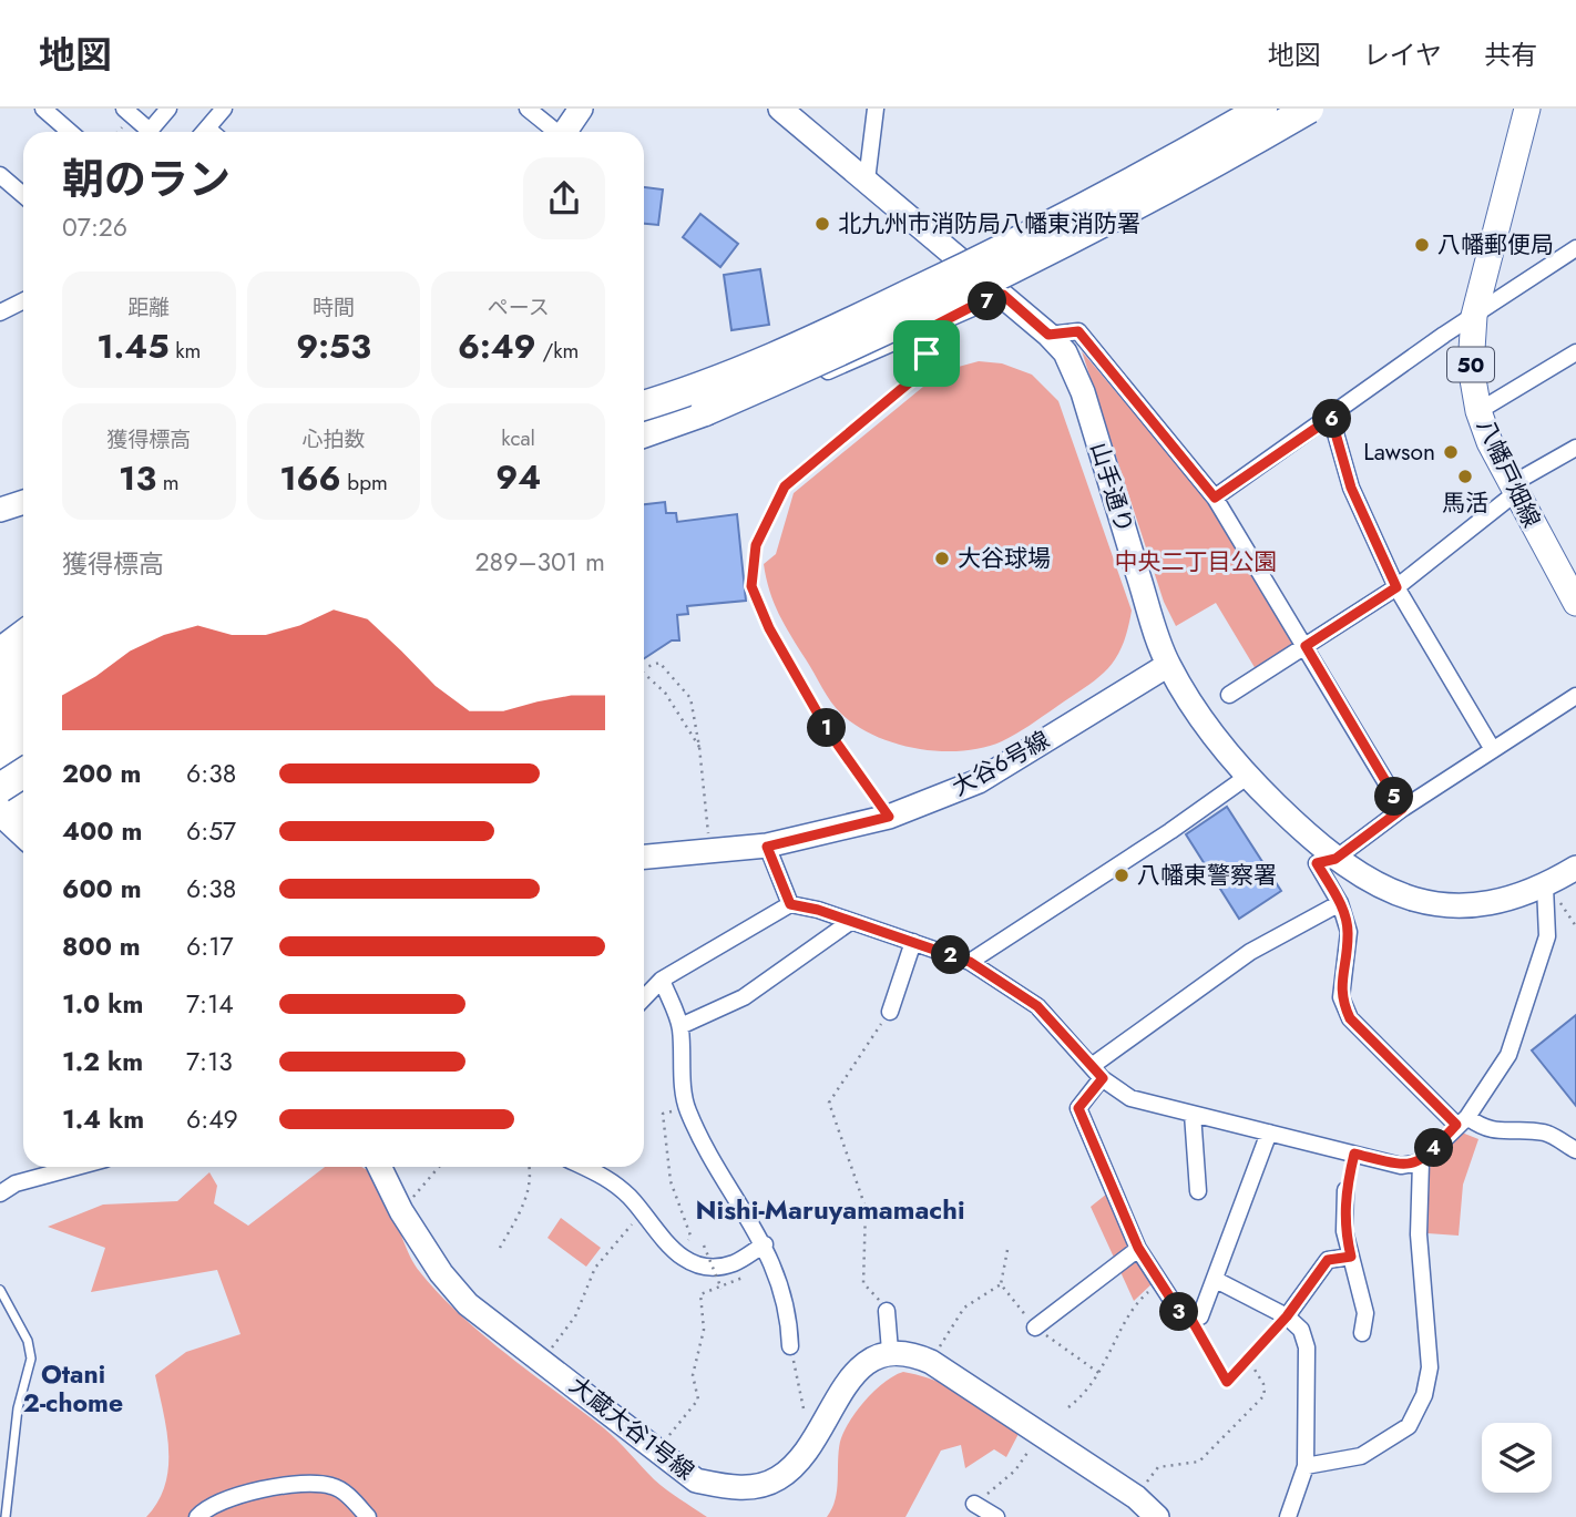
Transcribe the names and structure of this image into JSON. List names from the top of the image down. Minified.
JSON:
{"streets":{"main road":["50","八幡戸畑線"],"street":["山手通り","大谷6号線","大蔵大谷1号線"]},"crossings":[["山手通り","大谷6号線"]],"districts":["Nishi-Maruyamamachi","Otani 2-chome"],"parks":["中央二丁目公園"],"places":["北九州市消防局八幡東消防署","八幡郵便局","Lawson","馬活","大谷球場","八幡東警察署"],"page":{"header":"地図","nav":["地図","レイヤ","共有"],"heading":["朝のラン","07:26"],"stats":[["距離","1.45 km"],["時間","9:53"],["ペース","6:49 /km"],["獲得標高","13 m"],["心拍数","166 bpm"],["kcal","94"]],"pins":["7","6","1","5","2","4","3"],"chart":["獲得標高","289–301 m"],"list":[{"name":"200 m","note":"6:38"},{"name":"400 m","note":"6:57"},{"name":"600 m","note":"6:38"},{"name":"800 m","note":"6:17"},{"name":"1.0 km","note":"7:14"},{"name":"1.2 km","note":"7:13"},{"name":"1.4 km","note":"6:49"}]}}
